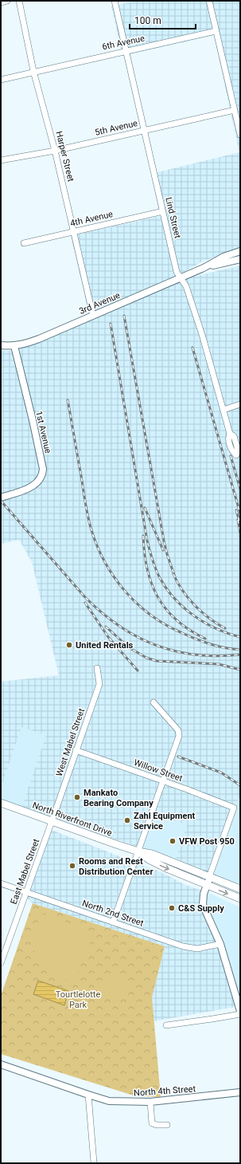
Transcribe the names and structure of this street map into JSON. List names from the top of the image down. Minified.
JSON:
{"streets":{"main road":["North Riverfront Drive"],"street":["6th Avenue","5th Avenue","Harper Street","Lind Street","4th Avenue","3rd Avenue","1st Avenue","West Mabel Street","Willow Street","East Mabel Street","North 2nd Street","North 4th Street"]},"crossings":[["6th Avenue","Harper Street"],["6th Avenue","Lind Street"],["5th Avenue","Harper Street"],["5th Avenue","Lind Street"],["Harper Street","4th Avenue"],["Harper Street","3rd Avenue"],["Lind Street","4th Avenue"],["Lind Street","3rd Avenue"],["3rd Avenue","1st Avenue"],["West Mabel Street","Willow Street"],["West Mabel Street","North Riverfront Drive"],["West Mabel Street","East Mabel Street"],["Willow Street","North Riverfront Drive"],["North Riverfront Drive","East Mabel Street"],["East Mabel Street","North 2nd Street"]],"parks":["Tourtlelotte Park"],"places":["United Rentals","Mankato Bearing Company","Zahl Equipment Service","VFW Post 950","Rooms and Rest Distribution Center","C&S Supply"],"scale_bar":"100 m"}
